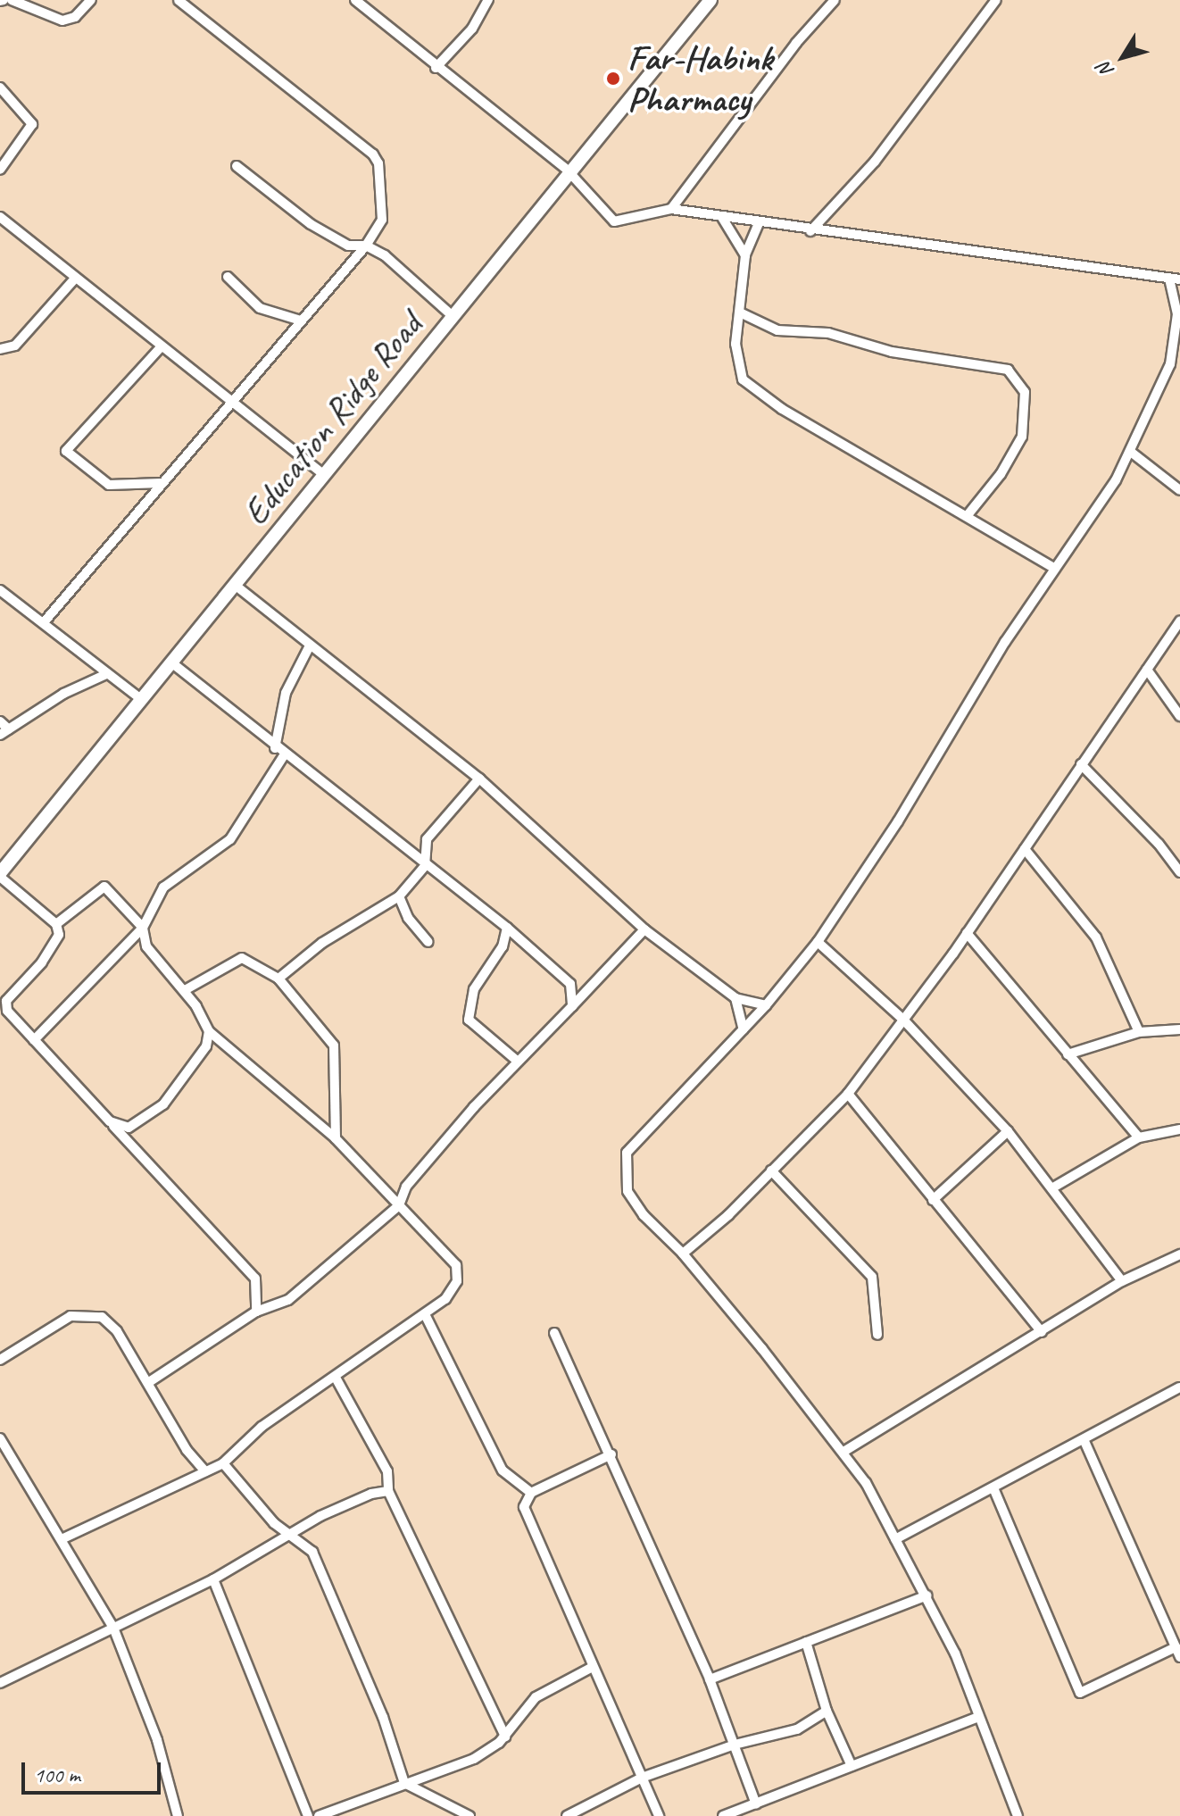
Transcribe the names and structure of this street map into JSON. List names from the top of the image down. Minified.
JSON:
{"streets":{"main road":["Education Ridge Road"]},"places":["Far-Habink Pharmacy"],"scale_bar":"100 m","north":"bottom left"}
